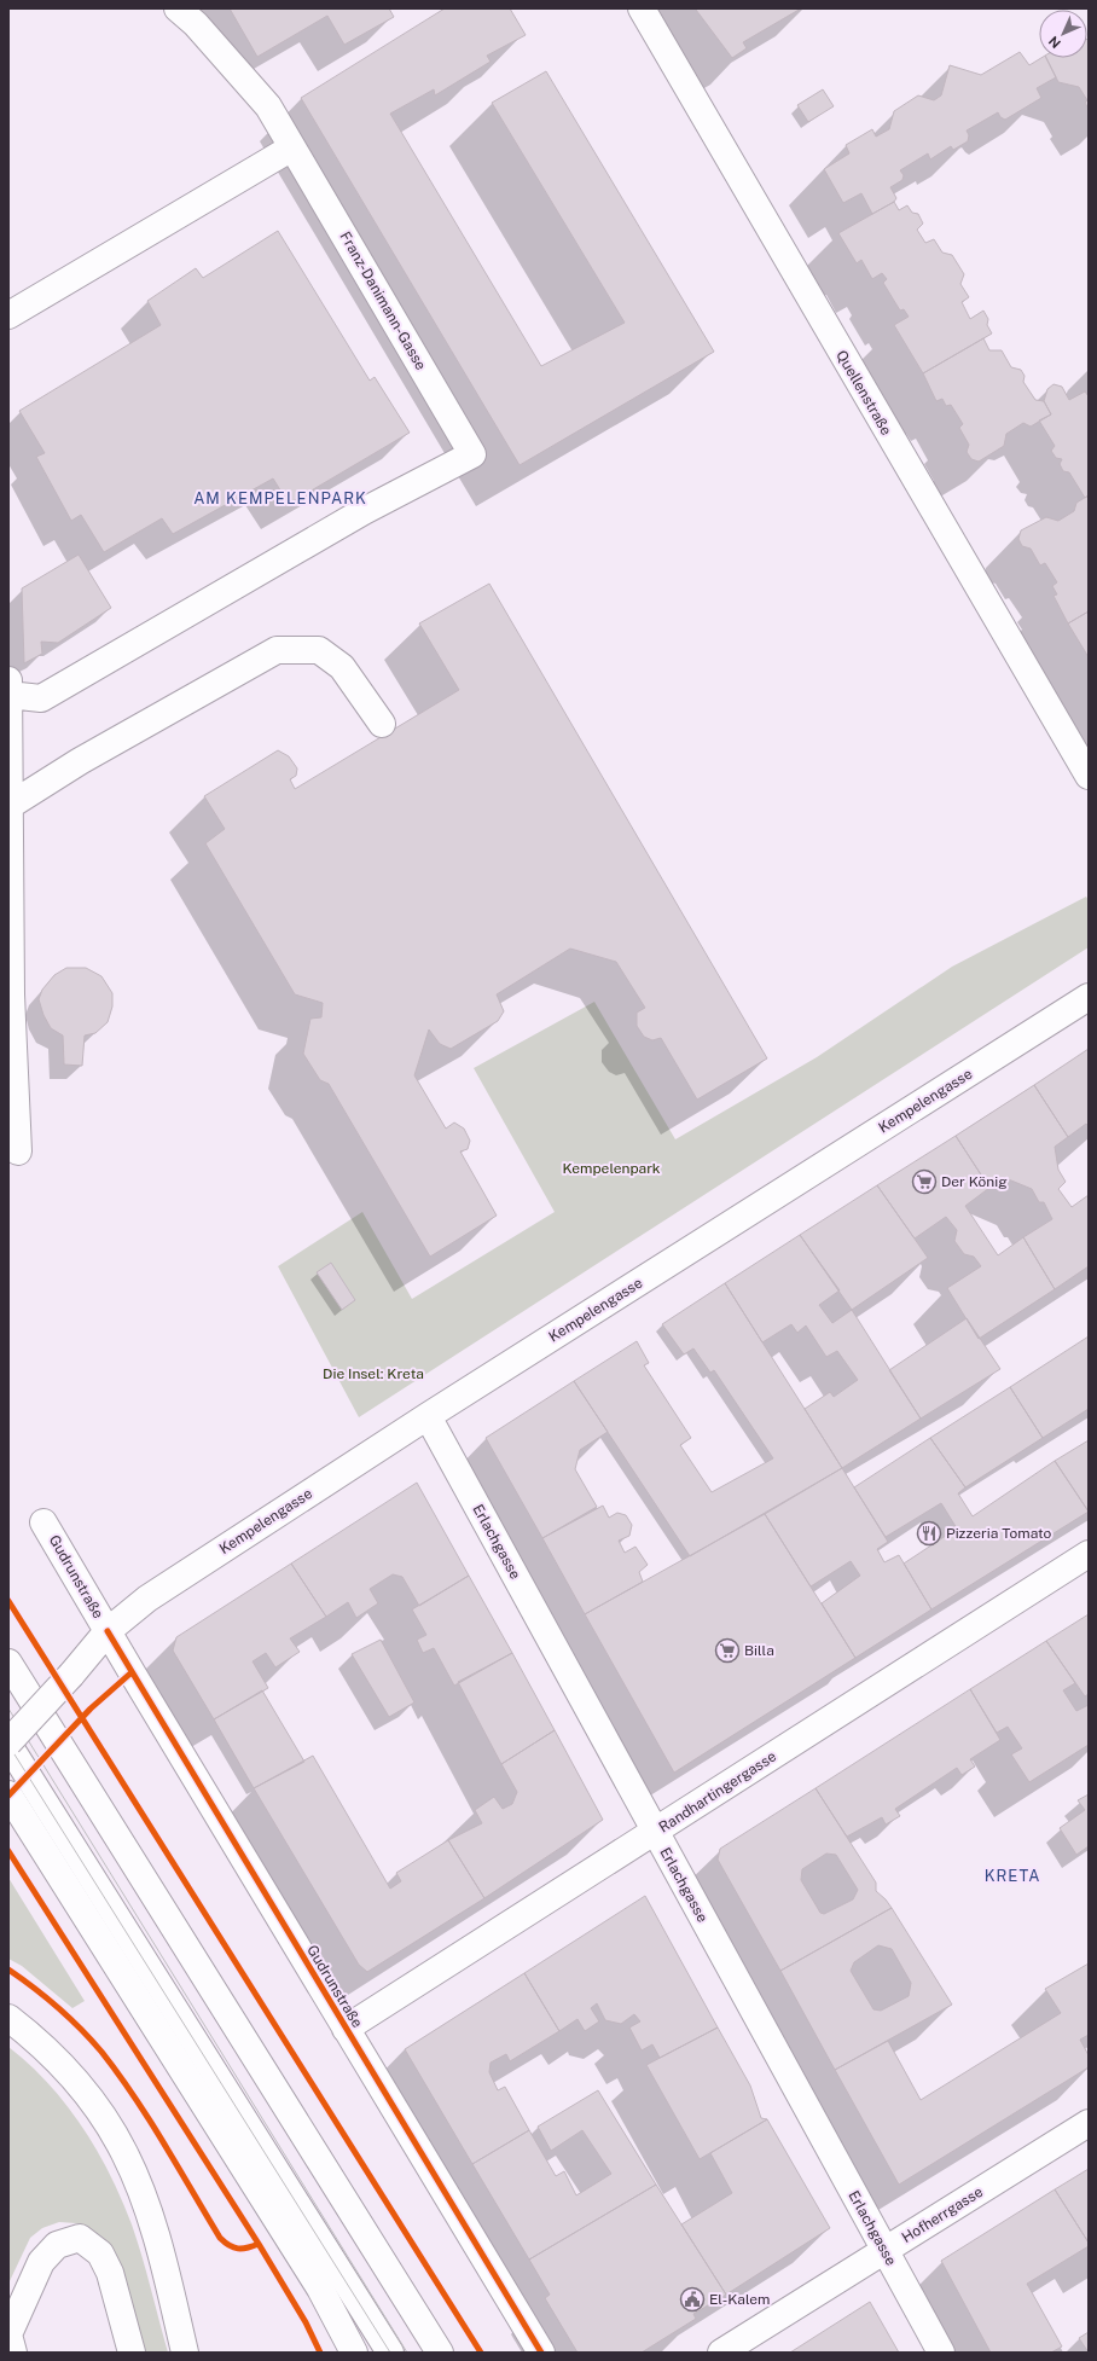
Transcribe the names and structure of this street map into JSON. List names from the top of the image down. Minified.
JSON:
{"streets":{"street":["Franz-Danimann-Gasse","Quellenstraße","Kempelengasse","Erlachgasse","Gudrunstraße","Randhartingergasse","Hofherrgasse"]},"crossings":[["Kempelengasse","Erlachgasse"],["Kempelengasse","Gudrunstraße"],["Erlachgasse","Randhartingergasse"],["Erlachgasse","Hofherrgasse"],["Gudrunstraße","Randhartingergasse"]],"districts":["AM KEMPELENPARK","KRETA"],"parks":["Kempelenpark","Die Insel: Kreta"],"places":{"supermarket":["Der König","Billa"],"restaurant":["Pizzeria Tomato"],"public building":["El-Kalem"]},"north":"bottom left"}
